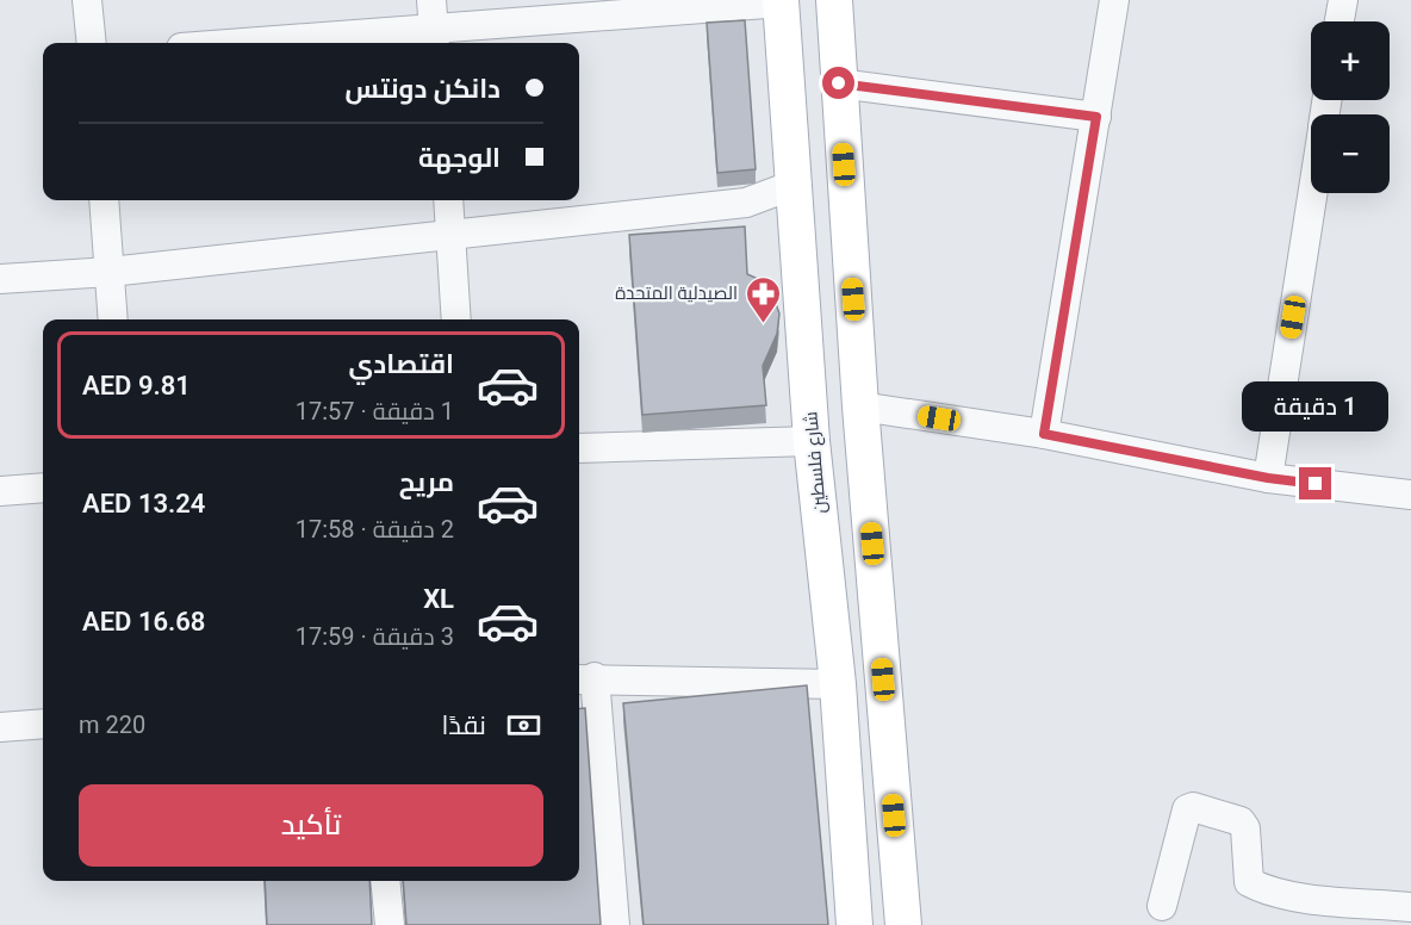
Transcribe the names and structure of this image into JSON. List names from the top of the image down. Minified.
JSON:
{"streets":{"main road":["شارع فلسطين"]},"places":{"pharmacy":["الصيدلية المتحدة"]},"page":{"map_buttons":["+","−"],"banner":["دانكن دونتس","الوجهة"],"list":[{"name":"اقتصادي","note":"1 دقيقة · 17:57","value":"AED 9.81"},{"name":"مريح","note":"2 دقيقة · 17:58","value":"AED 13.24"},{"name":"XL","note":"3 دقيقة · 17:59","value":"AED 16.68"}],"bubble":"1 دقيقة","pay":["نقدًا","220 m"],"buttons":"تأكيد"}}
